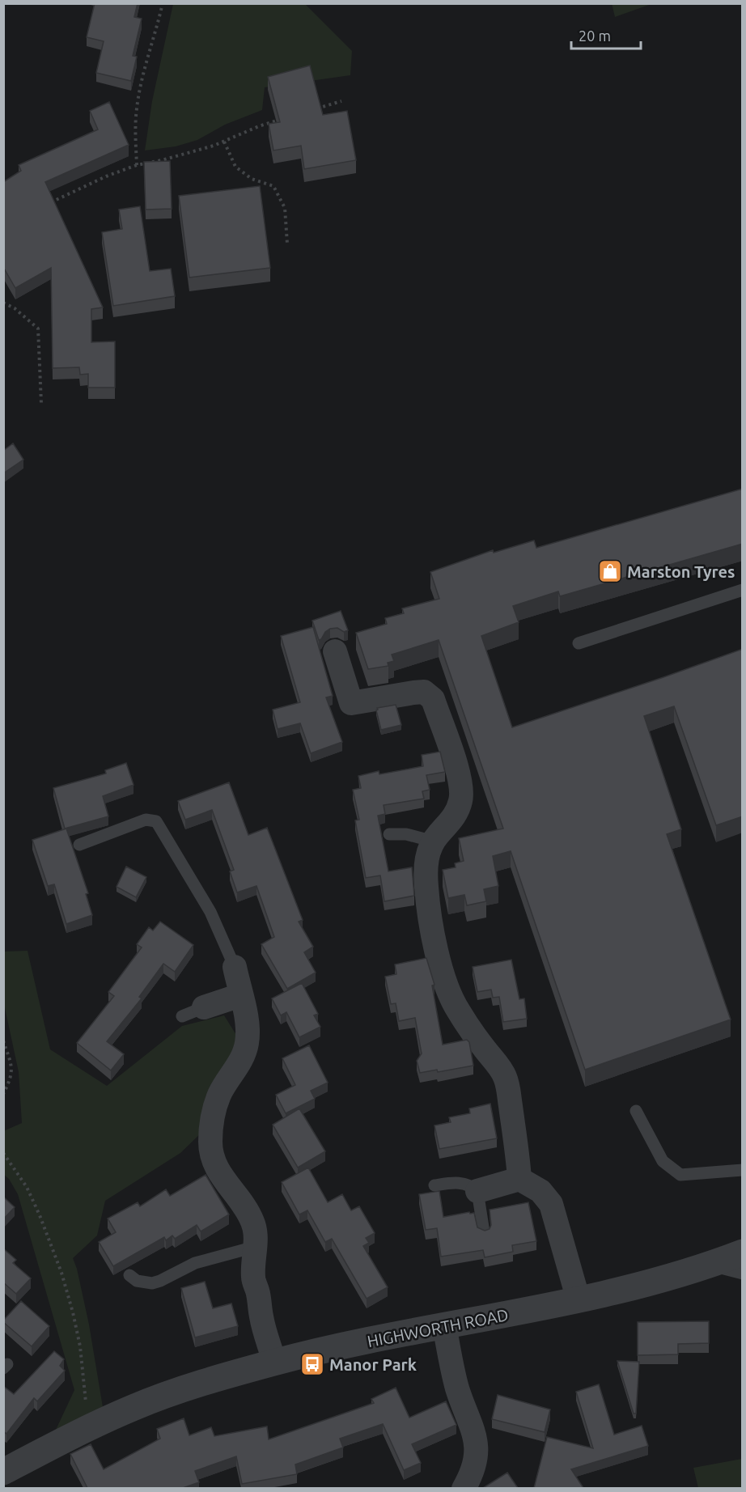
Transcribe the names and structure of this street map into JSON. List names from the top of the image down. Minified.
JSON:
{"streets":{"street":["HIGHWORTH ROAD"]},"places":{"shop":["Marston Tyres"],"bus stop":["Manor Park"]},"scale_bar":"20 m"}
